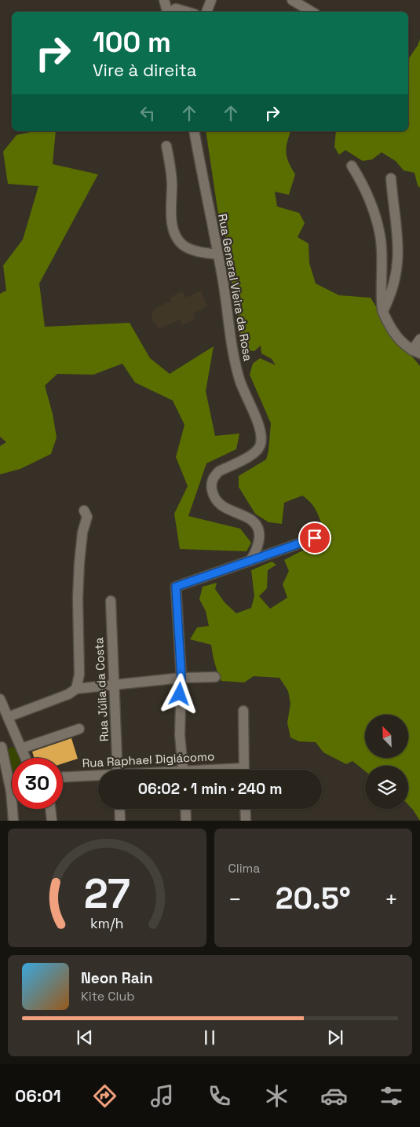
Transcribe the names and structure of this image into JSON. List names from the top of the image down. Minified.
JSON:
{"streets":{"street":["Rua General Vieira da Rosa","Rua Júlia da Costa","Rua Raphael Digiácomo"]},"north":"top left","page":{"turn":["100 m","Vire à direita"],"limit":"30","trip":"06:02 · 1 min · 240 m","tile":"Clima","heat":["−","20.5°","+"],"song":["Neon Rain","Kite Club"],"tabs":"06:01","gauge":["27","km/h"]}}
